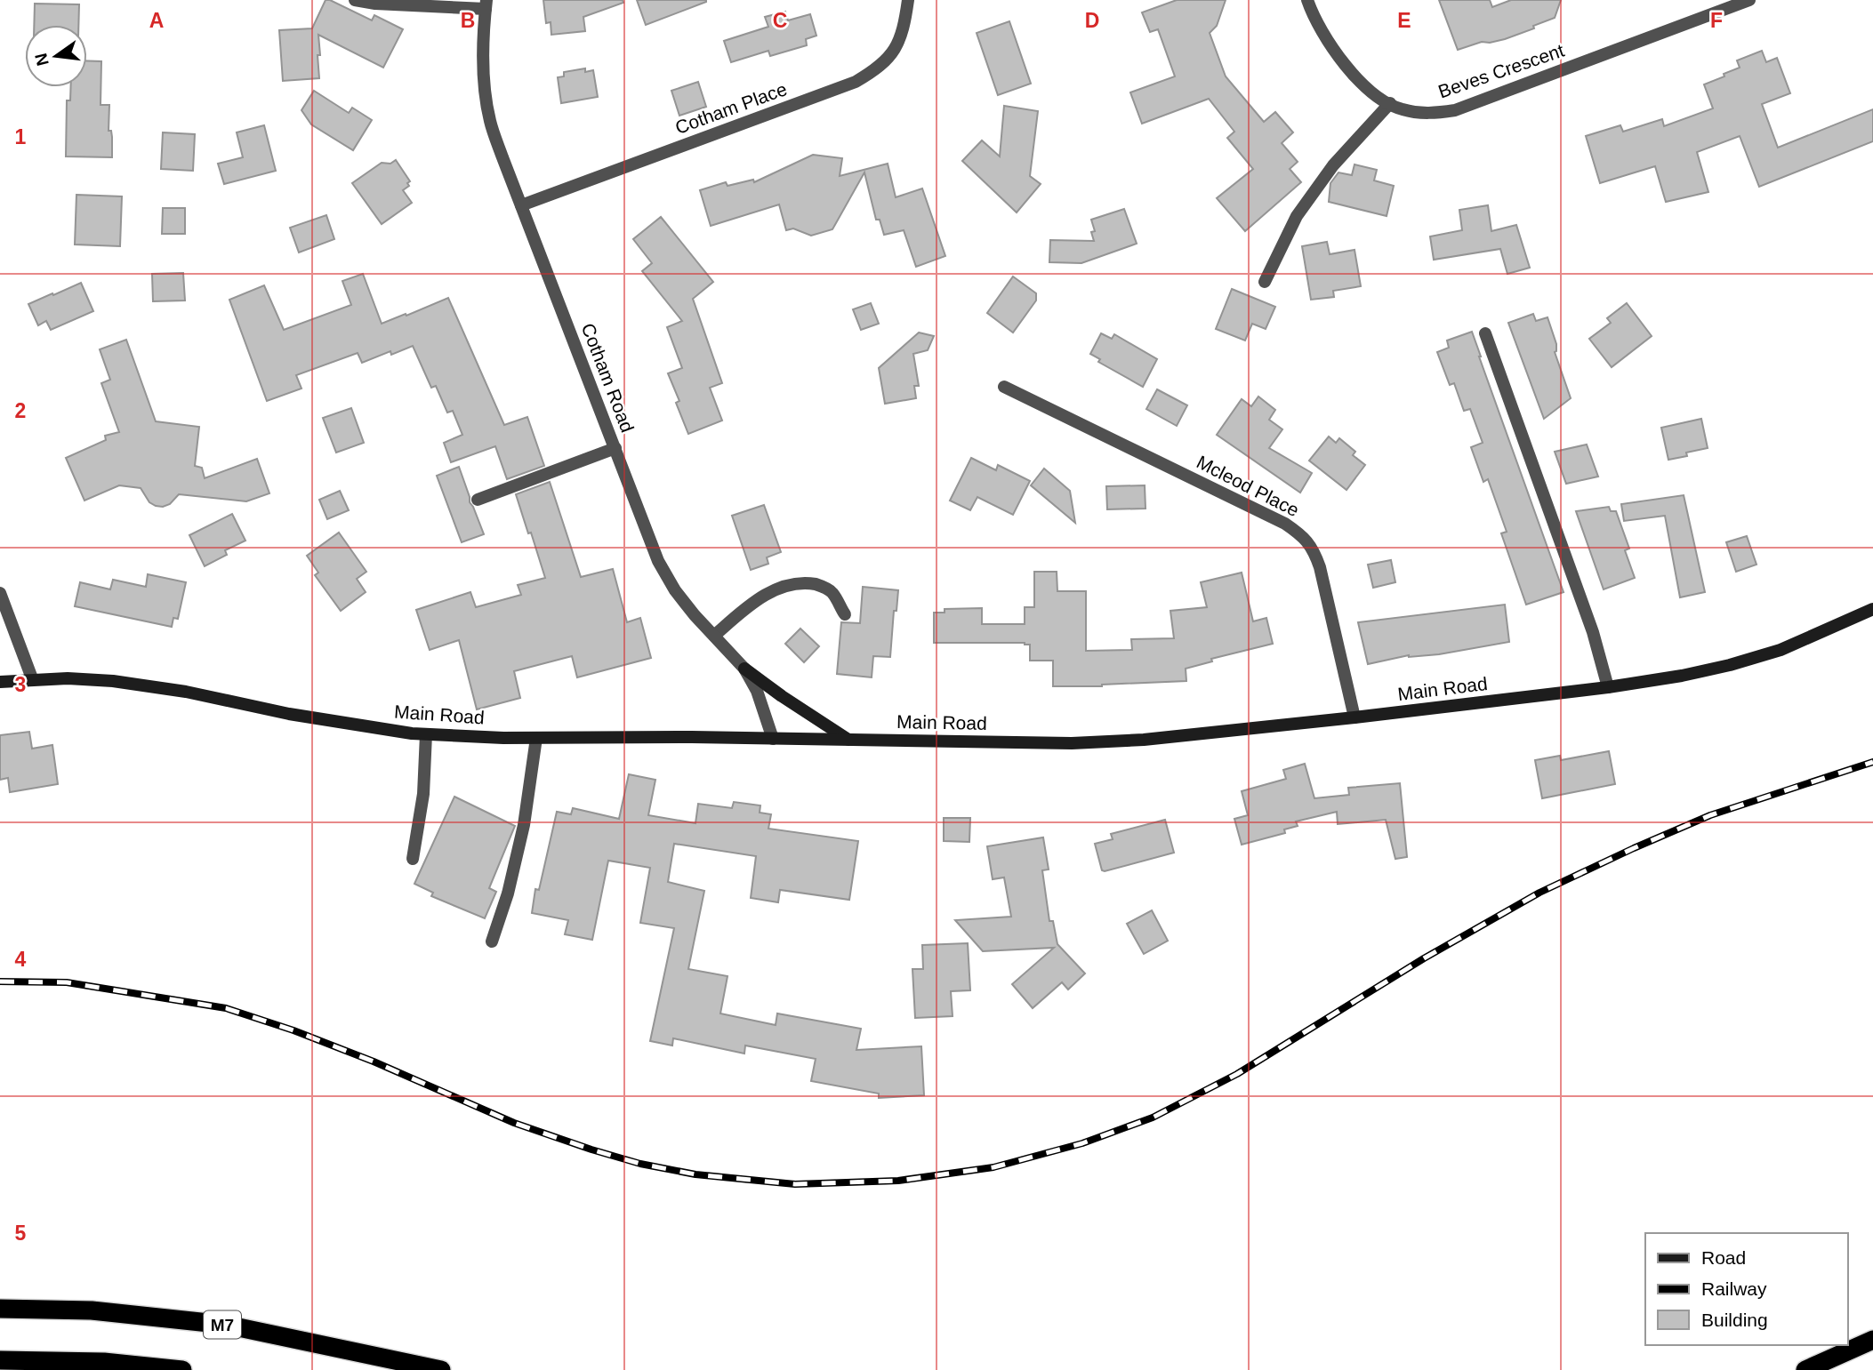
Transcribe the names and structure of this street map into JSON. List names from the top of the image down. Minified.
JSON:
{"streets":{"highway":["M7"],"main road":["Main Road"],"street":["Beves Crescent","Cotham Place","Cotham Road","Mcleod Place"]},"crossings":[["Cotham Place","Cotham Road"],["Cotham Road","Main Road"],["Mcleod Place","Main Road"]],"legend":["Road","Railway","Building"],"north":"left","grid":{"columns":["A","B","C","D","E","F"],"rows":["1","2","3","4","5"]}}
